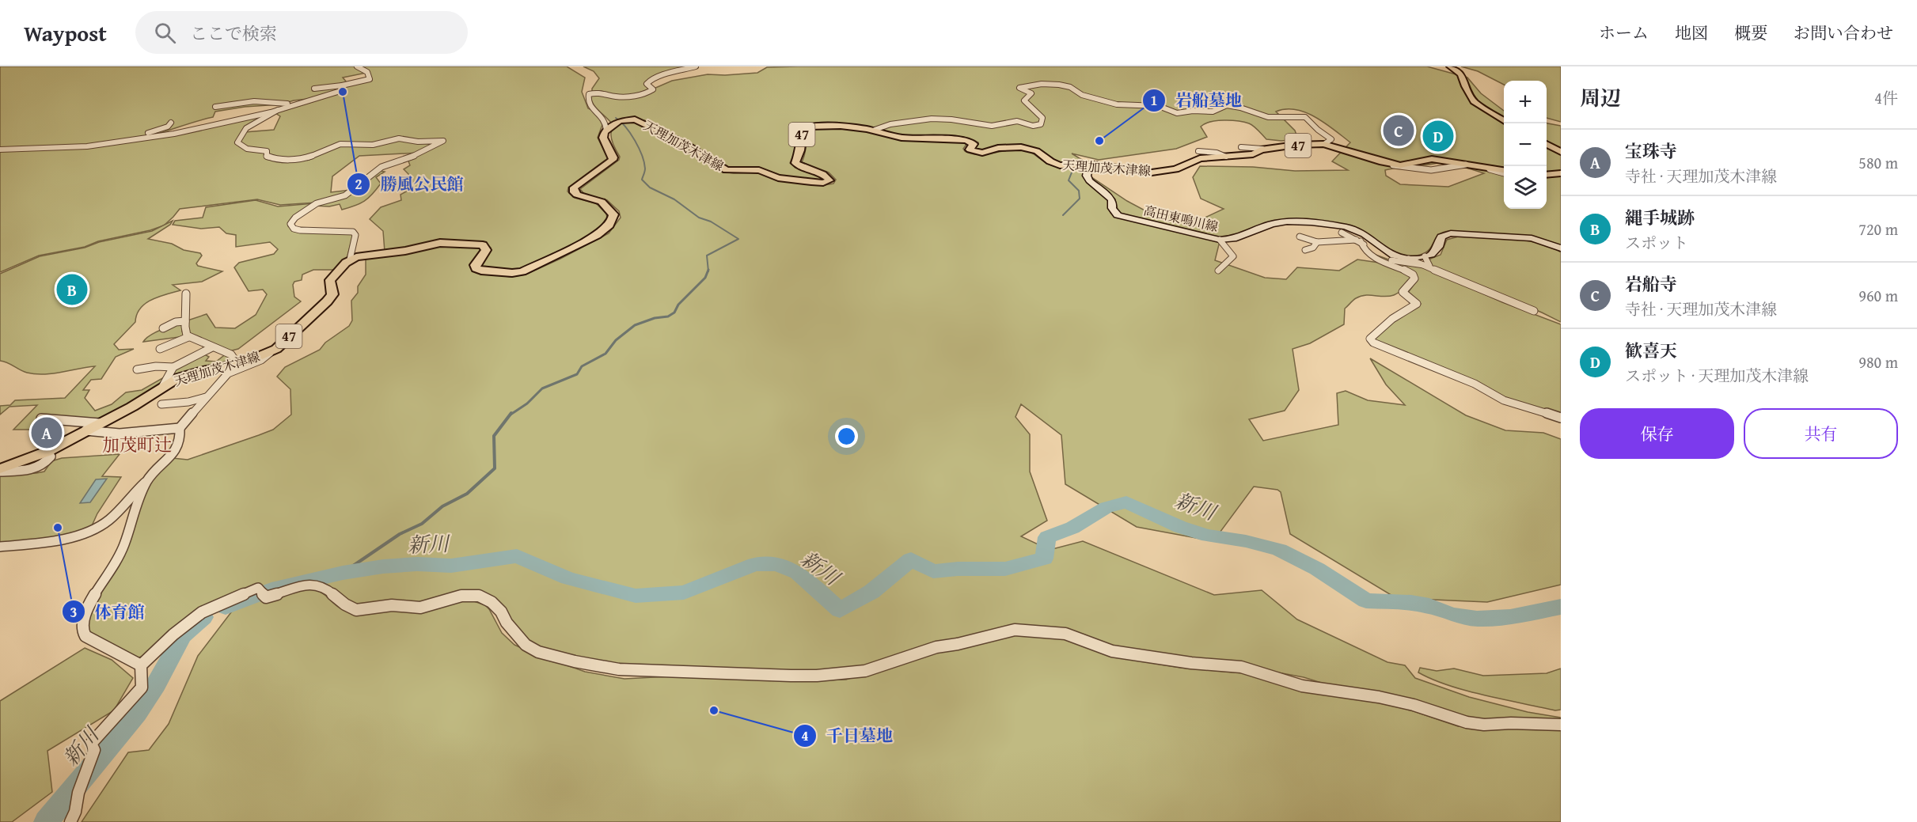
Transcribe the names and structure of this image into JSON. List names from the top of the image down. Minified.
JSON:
{"streets":{"main road":["47","天理加茂木津線","高田東鳴川線"]},"crossings":[["天理加茂木津線","高田東鳴川線"]],"districts":["加茂町辻"],"water":["新川"],"places":["勝風公民館","岩船墓地","体育館","千日墓地"],"page":{"header":"Waypost","search":"ここで検索","nav":["ホーム","地図","概要","お問い合わせ"],"heading":["周辺","4件"],"map_buttons":["+","−"],"pins":["C","D","B","A"],"list":[{"mark":"A","name":"宝珠寺","note":"寺社 · 天理加茂木津線","value":"580 m"},{"mark":"B","name":"縄手城跡","note":"スポット","value":"720 m"},{"mark":"C","name":"岩船寺","note":"寺社 · 天理加茂木津線","value":"960 m"},{"mark":"D","name":"歓喜天","note":"スポット · 天理加茂木津線","value":"980 m"}],"buttons":["保存","共有"]}}
